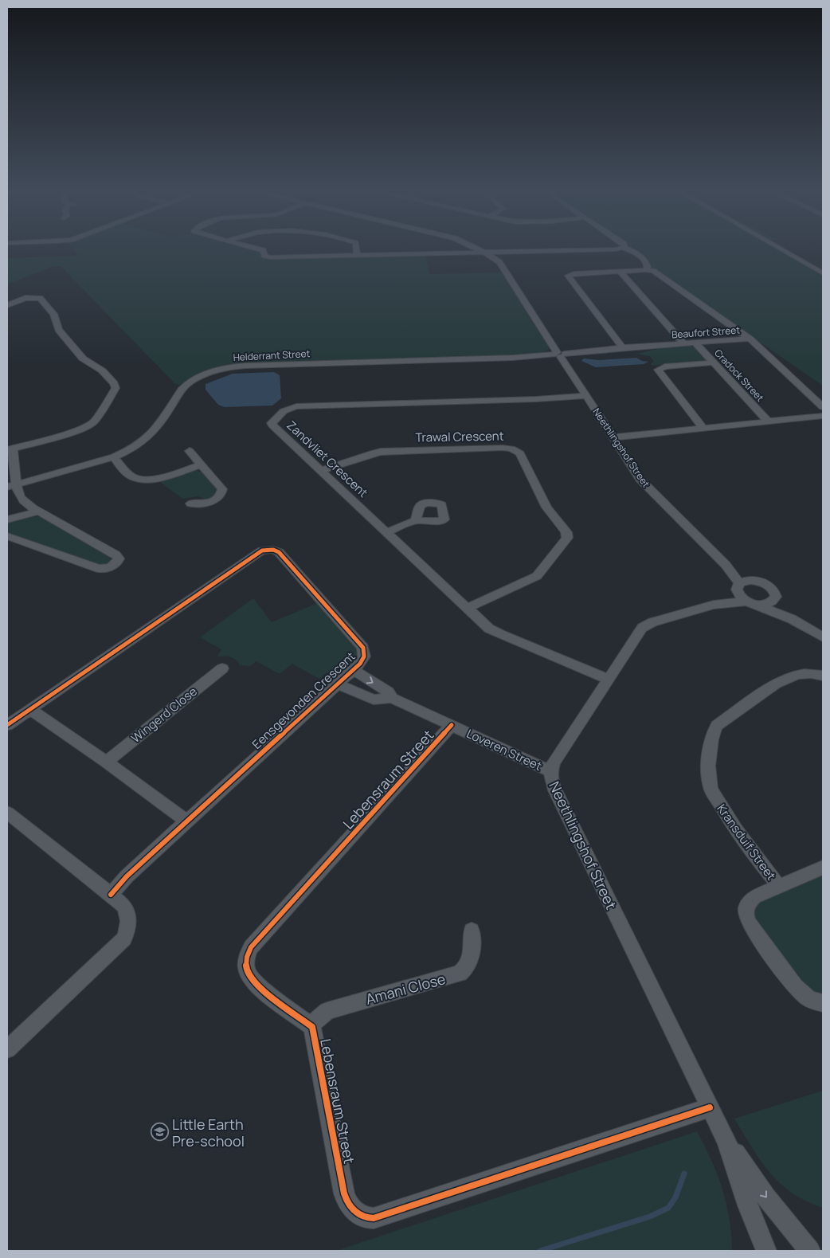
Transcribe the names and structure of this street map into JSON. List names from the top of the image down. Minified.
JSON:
{"streets":{"street":["Beaufort Street","Helderrant Street","Cradock Street","Trawal Crescent","Neethlingshof Street","Zandvliet Crescent","Eensgevonden Crescent","Wingerd Close","Loveren Street","Lebensraum Street","Kransduif Street","Amani Close"]},"crossings":[["Beaufort Street","Helderrant Street"],["Beaufort Street","Cradock Street"],["Beaufort Street","Neethlingshof Street"],["Helderrant Street","Neethlingshof Street"],["Trawal Crescent","Zandvliet Crescent"],["Neethlingshof Street","Zandvliet Crescent"],["Neethlingshof Street","Loveren Street"],["Neethlingshof Street","Lebensraum Street"],["Eensgevonden Crescent","Loveren Street"],["Loveren Street","Lebensraum Street"],["Lebensraum Street","Amani Close"]],"places":{"school or university":["Little Earth Pre-school"]}}
